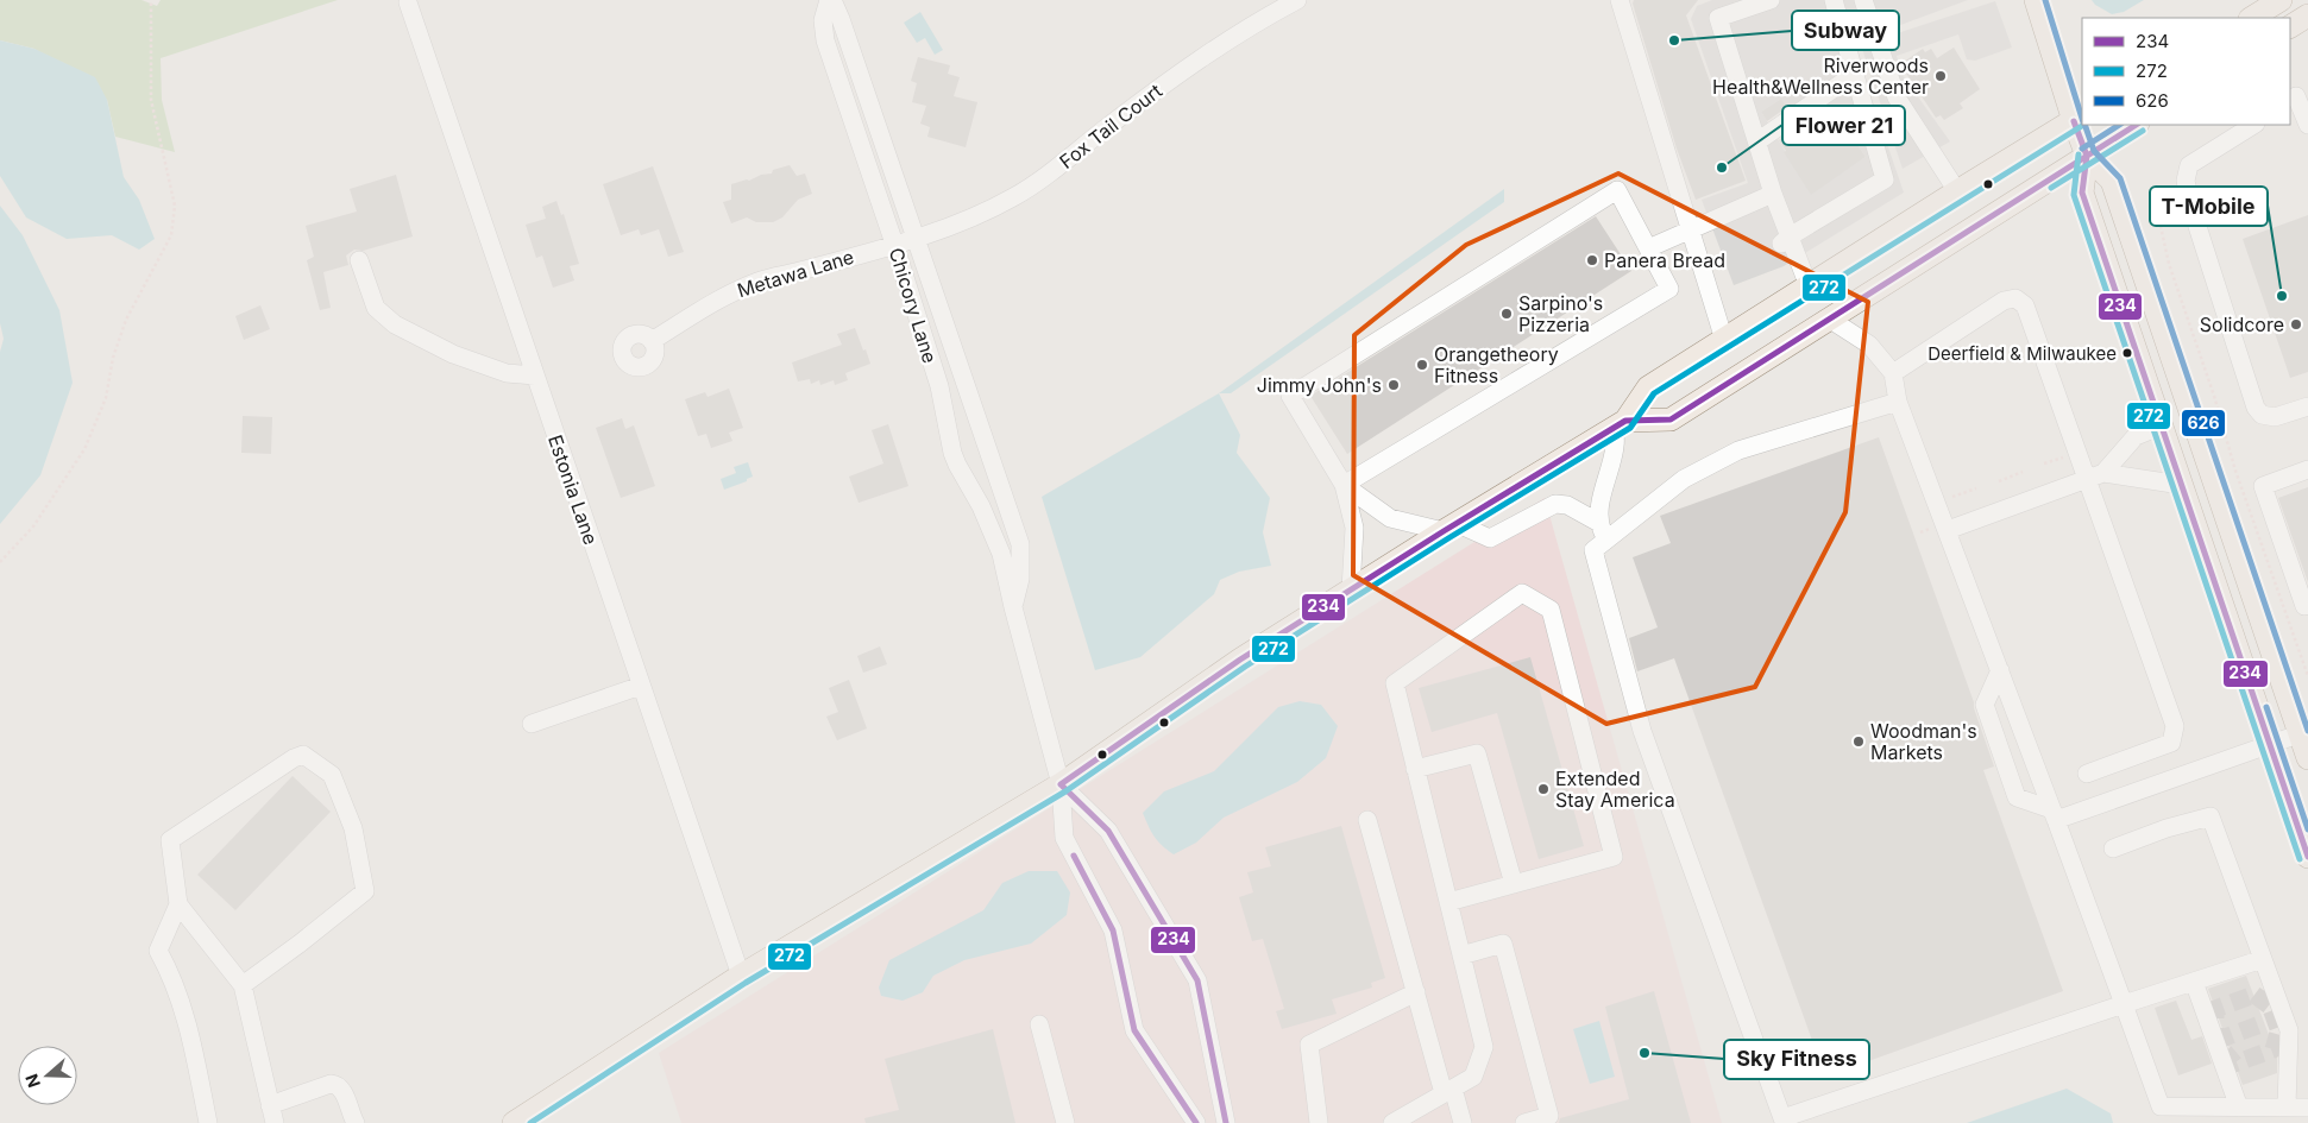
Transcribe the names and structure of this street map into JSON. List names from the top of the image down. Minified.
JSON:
{"streets":{"street":["Fox Tail Court","Metawa Lane","Chicory Lane","Estonia Lane"]},"crossings":[["Fox Tail Court","Metawa Lane"],["Fox Tail Court","Chicory Lane"],["Metawa Lane","Chicory Lane"]],"places":["Subway","Riverwoods Health&Wellness Center","Flower 21","Panera Bread","T-Mobile","Sarpino's Pizzeria","Solidcore","Deerfield & Milwaukee","Orangetheory Fitness","Jimmy John's","Woodman's Markets","Extended Stay America","Sky Fitness"],"lines":["transit line 626","transit line 234","transit line 272"],"legend":["234","272","626"],"north":"left"}
